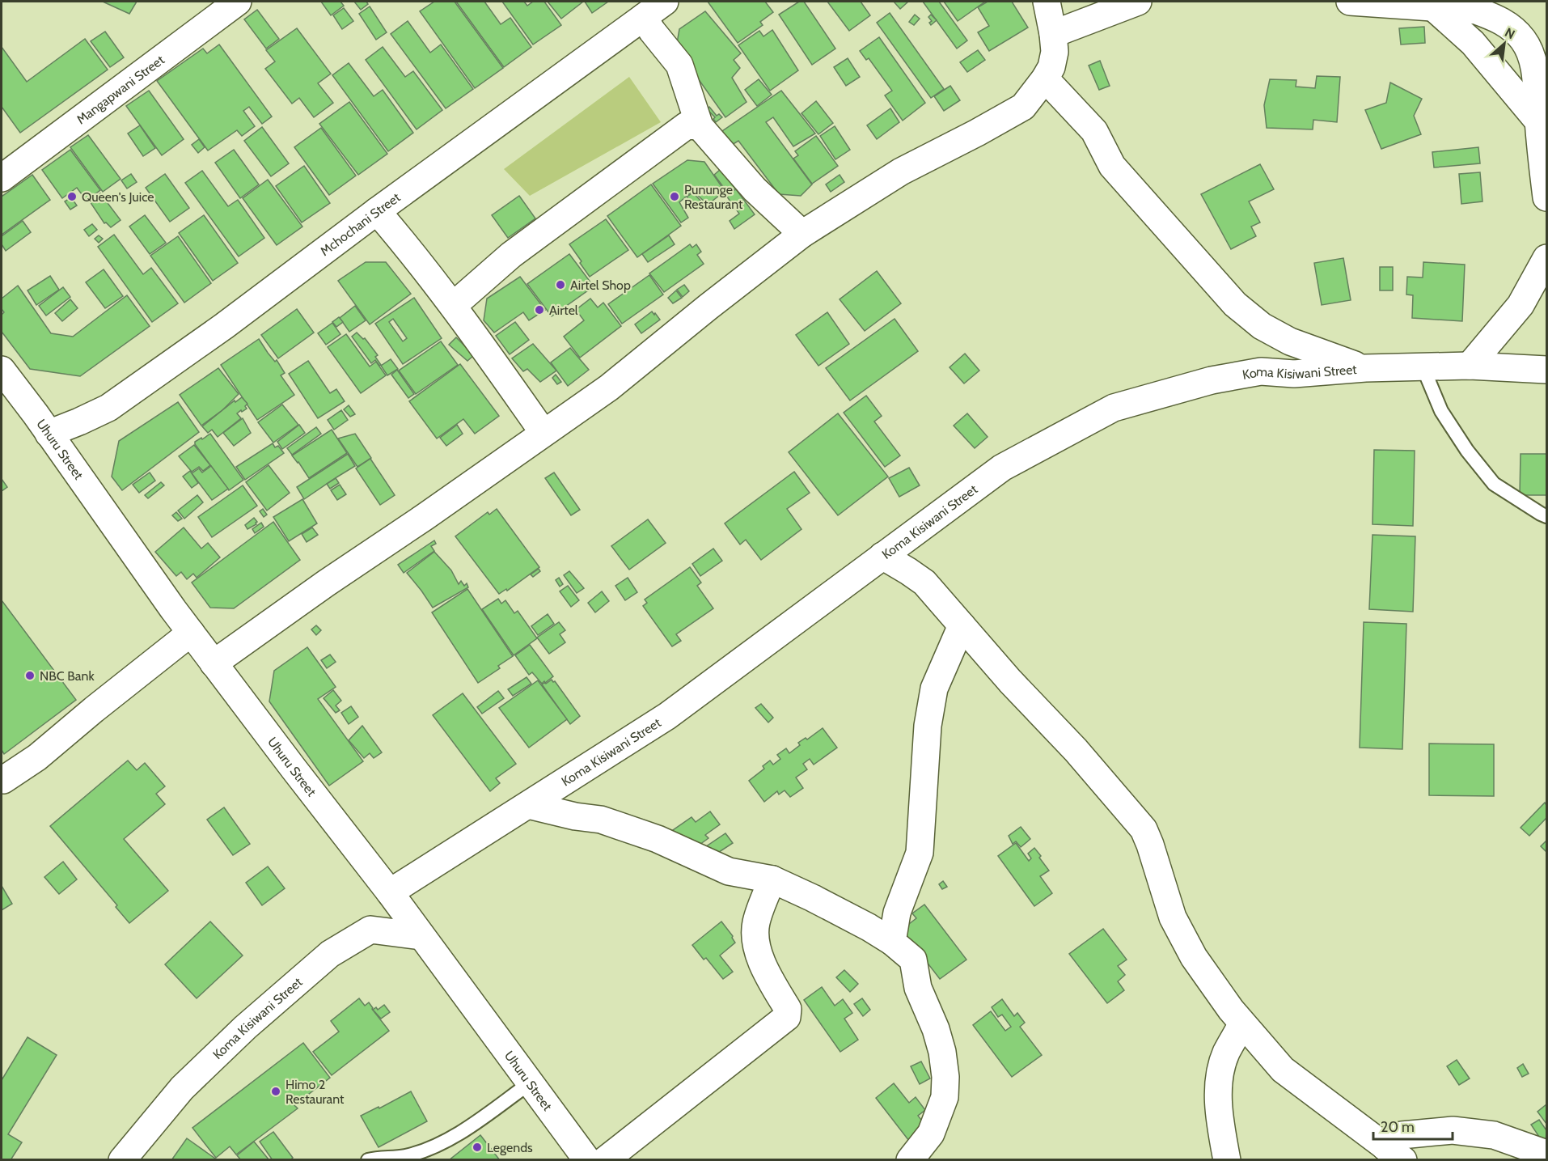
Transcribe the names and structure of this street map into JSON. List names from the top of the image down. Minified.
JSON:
{"streets":{"street":["Mangapwani Street","Mchochani Street","Koma Kisiwani Street","Uhuru Street"]},"crossings":[["Mchochani Street","Uhuru Street"],["Koma Kisiwani Street","Uhuru Street"]],"places":["Queen's Juice","Pununge Restaurant","Airtel Shop","Airtel","NBC Bank","Himo 2 Restaurant","Legends"],"scale_bar":"20 m","north":"top right"}
